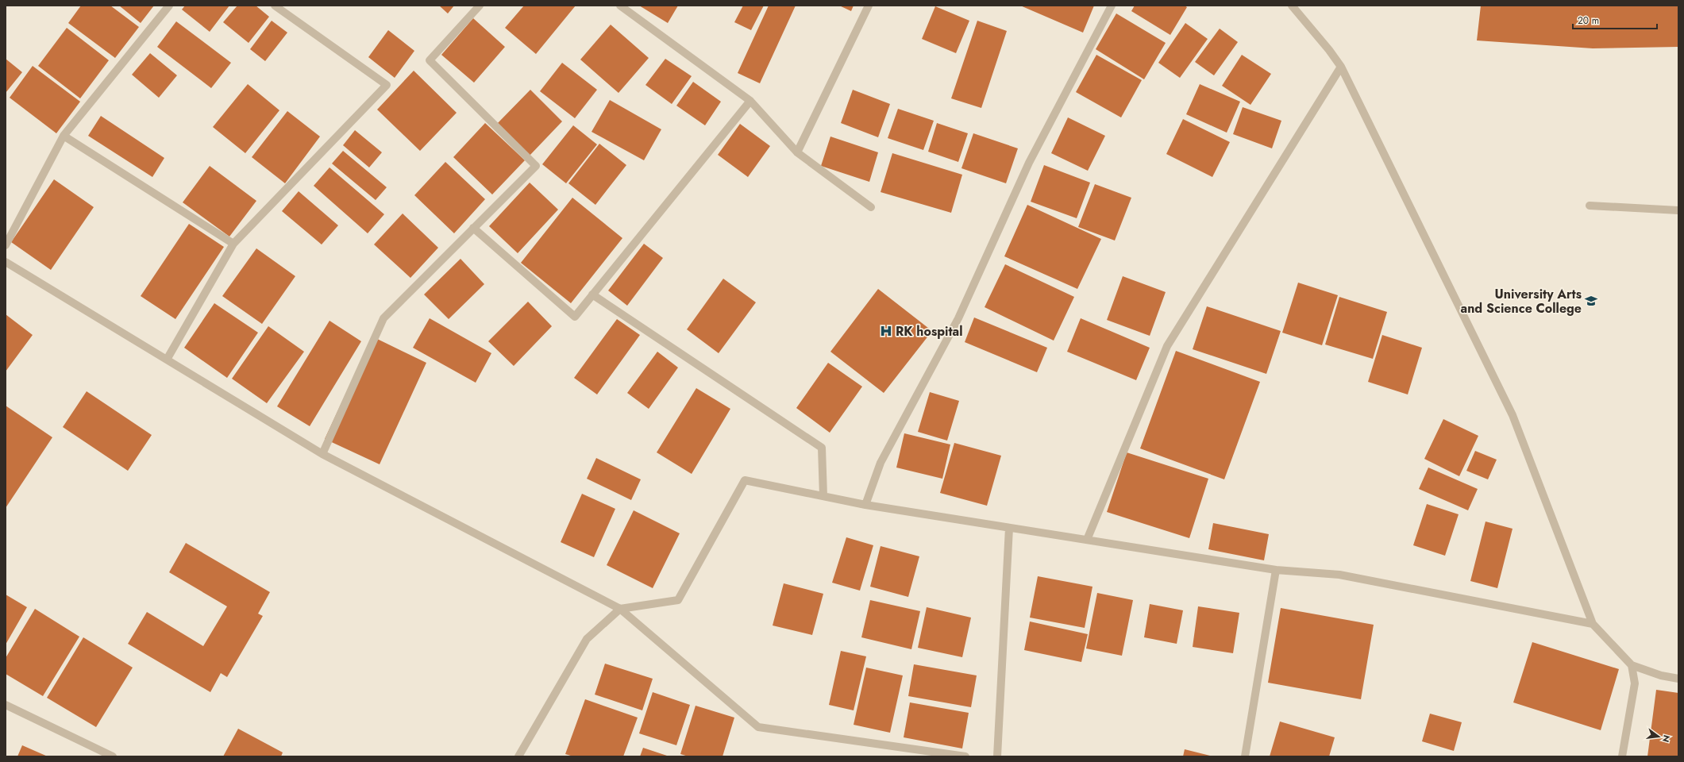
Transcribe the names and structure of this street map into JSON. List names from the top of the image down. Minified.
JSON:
{"places":{"school or university":["University Arts and Science College"],"hospital":["RK hospital"]},"scale_bar":"20 m","north":"right"}
